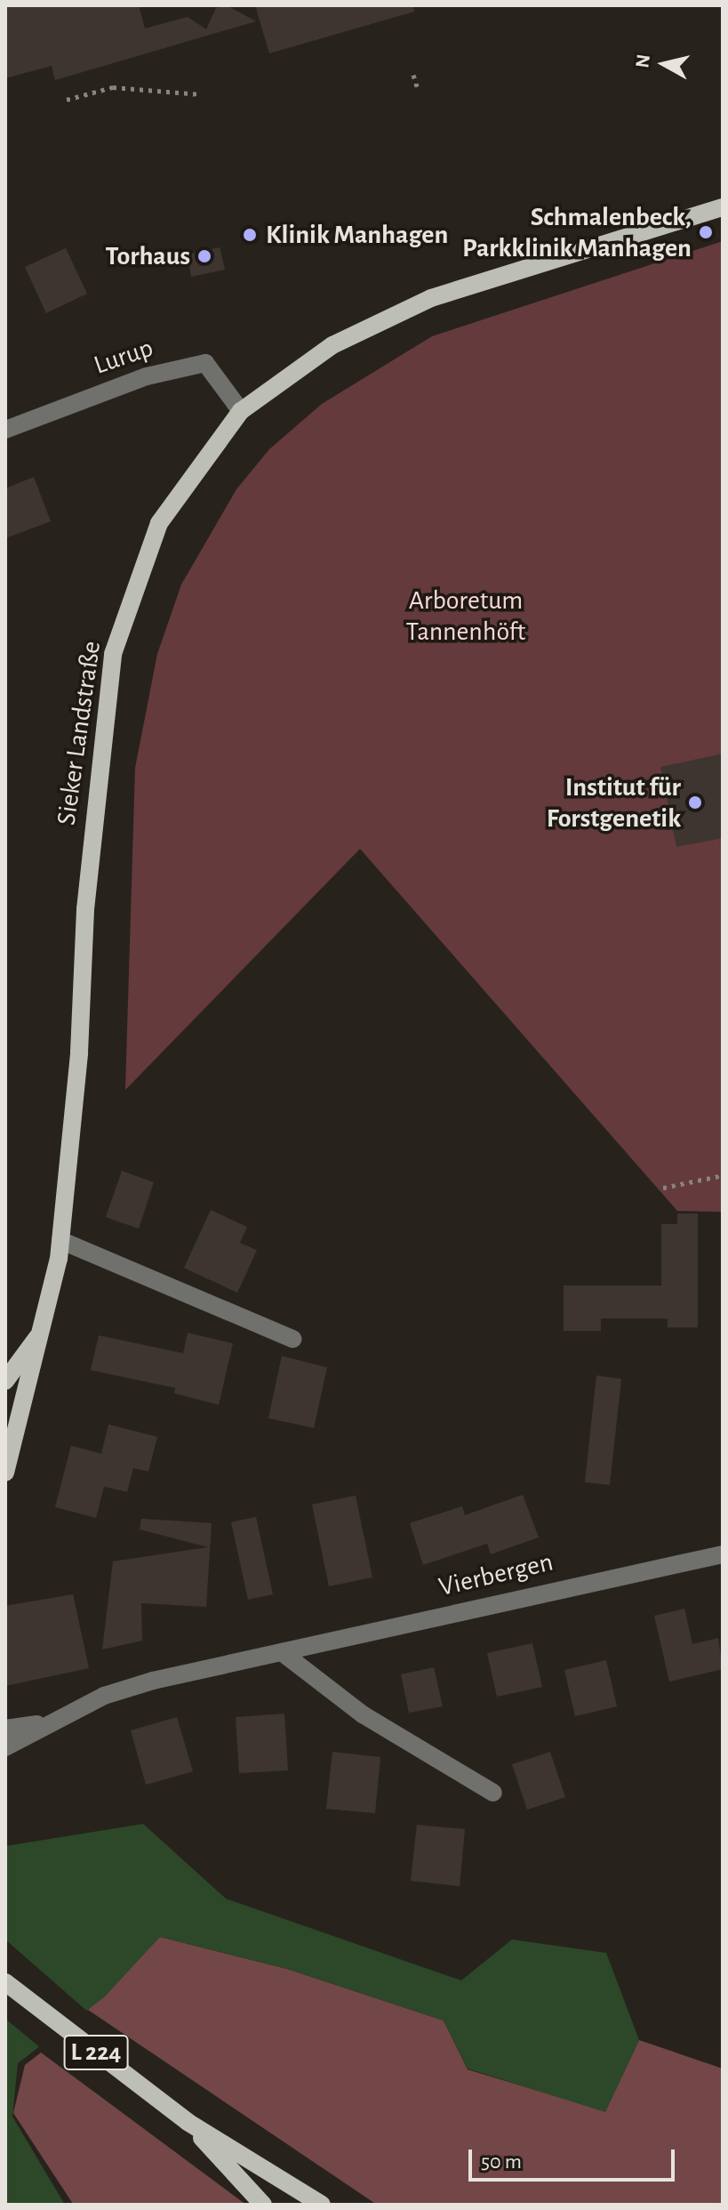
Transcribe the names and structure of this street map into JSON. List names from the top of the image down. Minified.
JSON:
{"streets":{"main road":["Sieker Landstraße","L 224"],"street":["Lurup","Vierbergen"]},"crossings":[["Lurup","Sieker Landstraße"]],"parks":["Arboretum Tannenhöft"],"places":["Schmalenbeck, Parkklinik Manhagen","Klinik Manhagen","Torhaus","Institut für Forstgenetik"],"scale_bar":"50 m","north":"left"}
